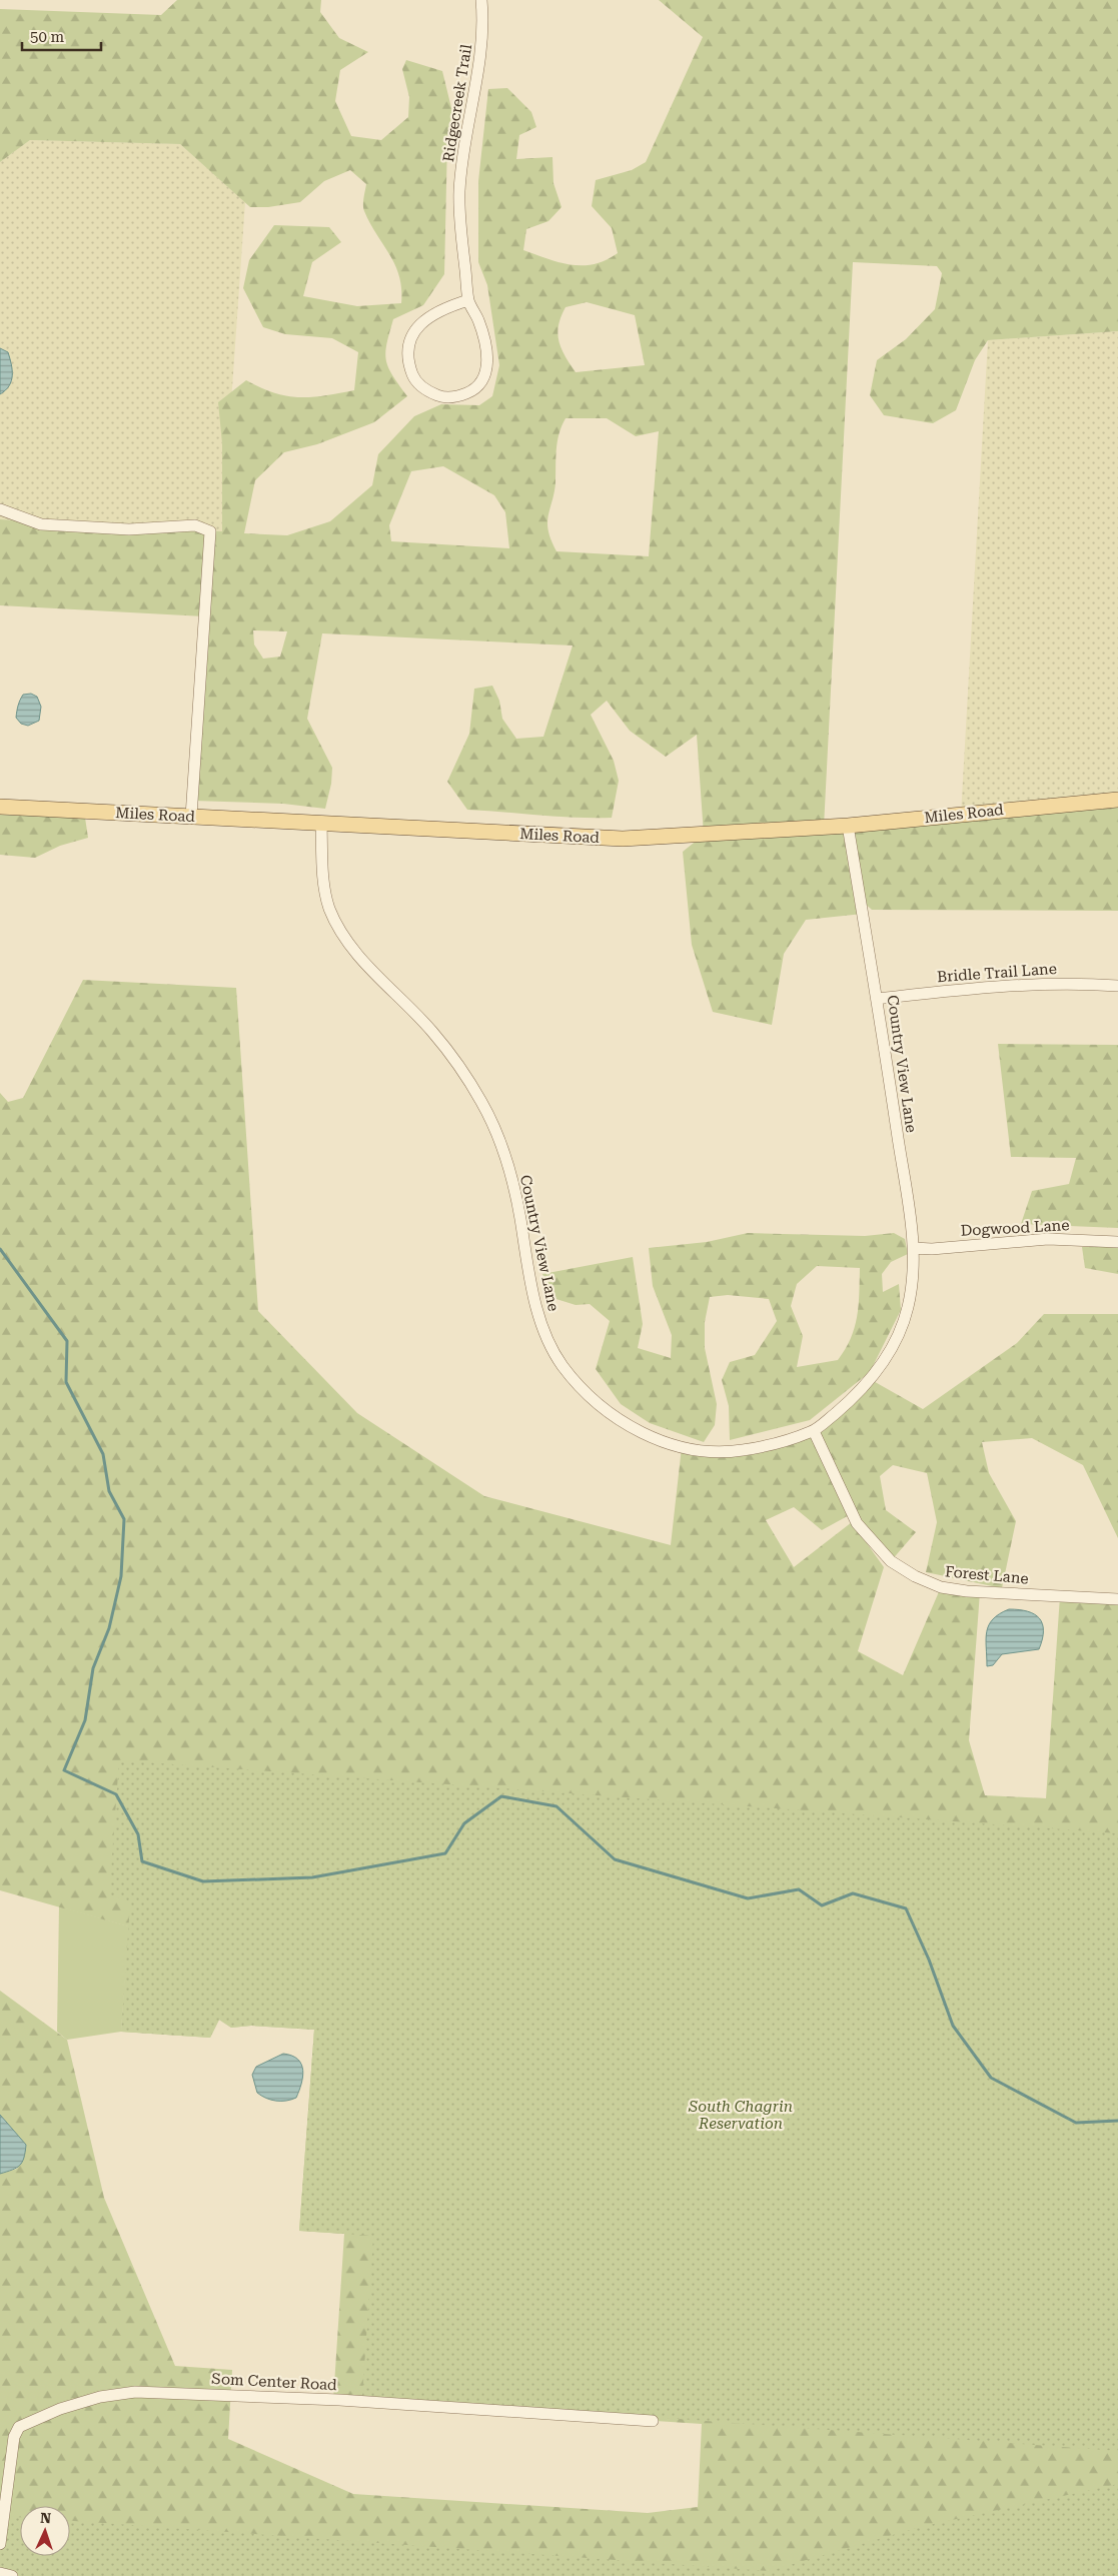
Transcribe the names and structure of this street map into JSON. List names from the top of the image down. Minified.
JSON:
{"streets":{"main road":["Miles Road"],"street":["Ridgecreek Trail","Bridle Trail Lane","Country View Lane","Dogwood Lane","Forest Lane","Som Center Road"]},"crossings":[["Miles Road","Country View Lane"],["Bridle Trail Lane","Country View Lane"],["Country View Lane","Dogwood Lane"],["Country View Lane","Forest Lane"]],"parks":["South Chagrin Reservation"],"scale_bar":"50 m","north":"top"}
